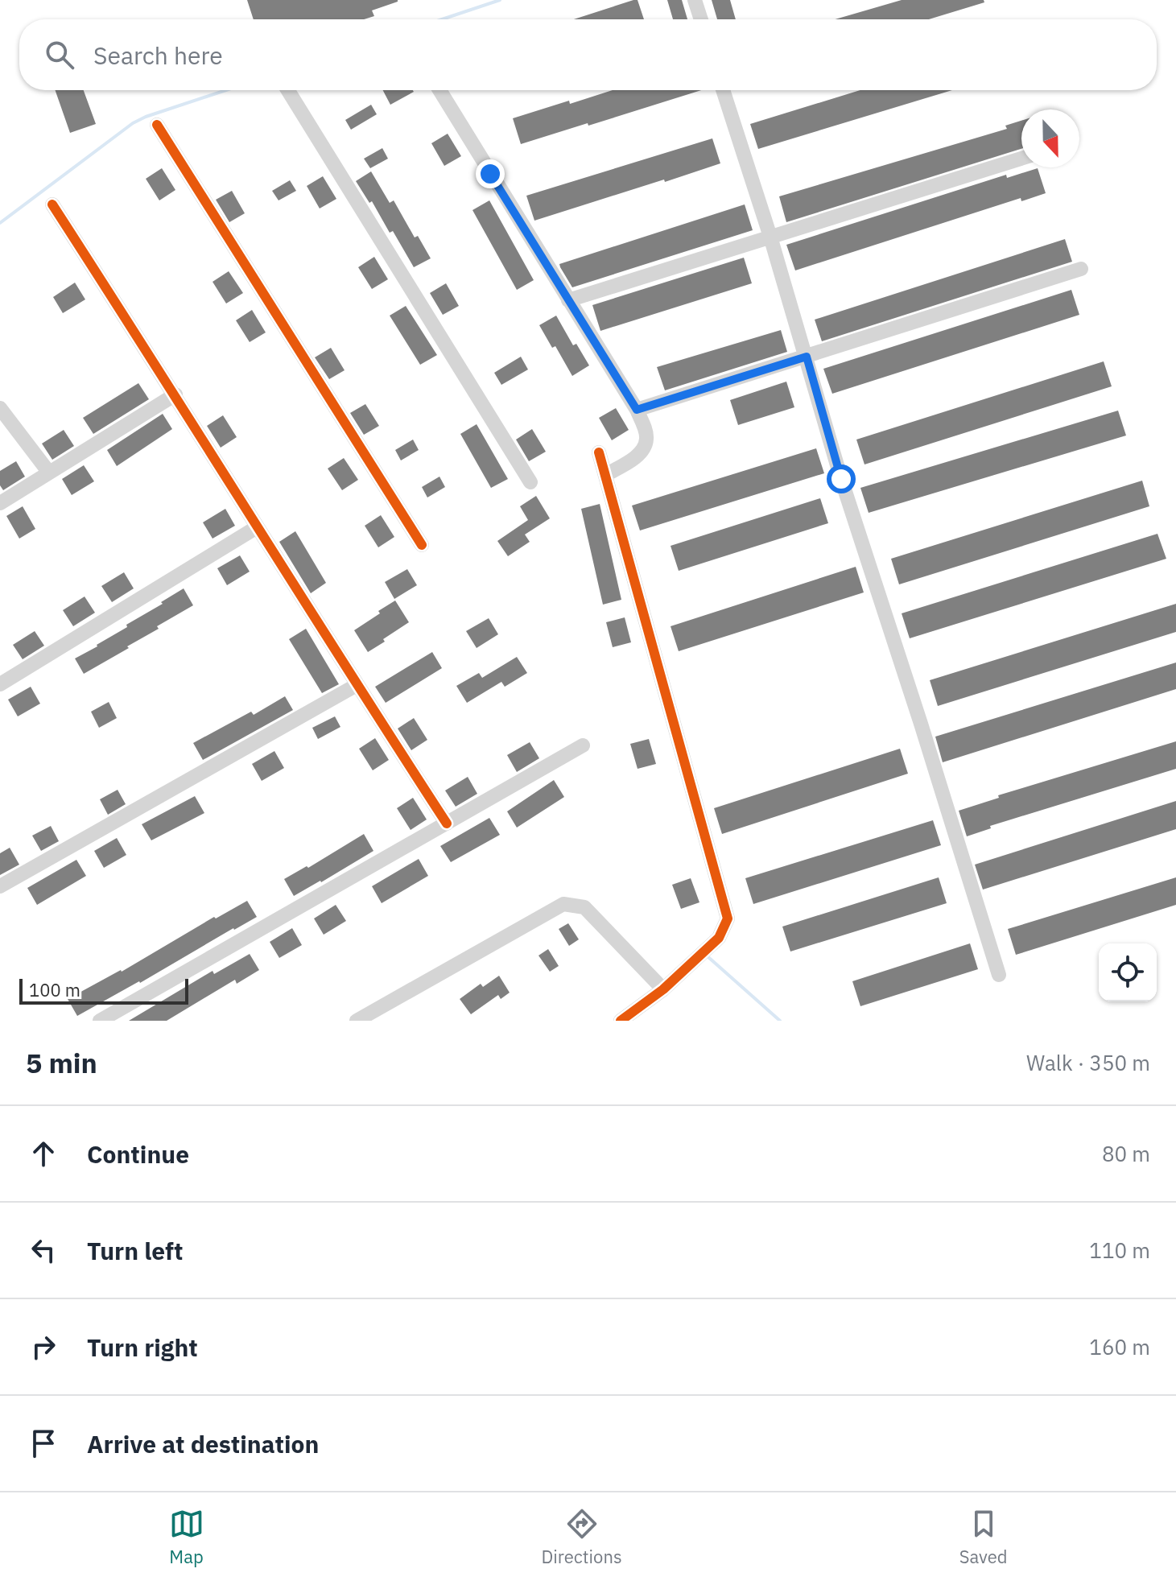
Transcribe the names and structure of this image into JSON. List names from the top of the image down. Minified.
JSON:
{"scale_bar":"100 m","north":"bottom","page":{"search":"Search here","scale":"100 m","heading":["5 min","Walk · 350 m"],"list":[["Continue","80 m"],["Turn left","110 m"],["Turn right","160 m"],"Arrive at destination"],"nav":["Map","Directions","Saved"]}}
